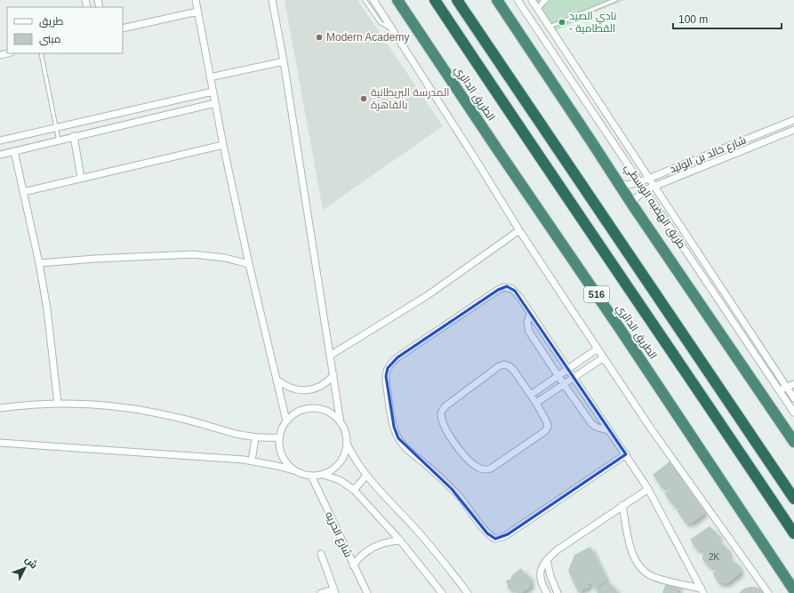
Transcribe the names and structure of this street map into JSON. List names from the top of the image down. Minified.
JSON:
{"streets":{"highway":["الطريق الدائري","516"],"street":["شارع خالد بن الوليد","طريق الهضبه الوسطي","شارع الحريه"]},"crossings":[["شارع خالد بن الوليد","طريق الهضبه الوسطي"]],"places":["نادي الصيد - القطامية","Modern Academy","المدرسة البريطانية بالقاهرة"],"house_numbers":["2K"],"legend":["طريق","مبنى"],"scale_bar":"100 m","north":"top right"}
